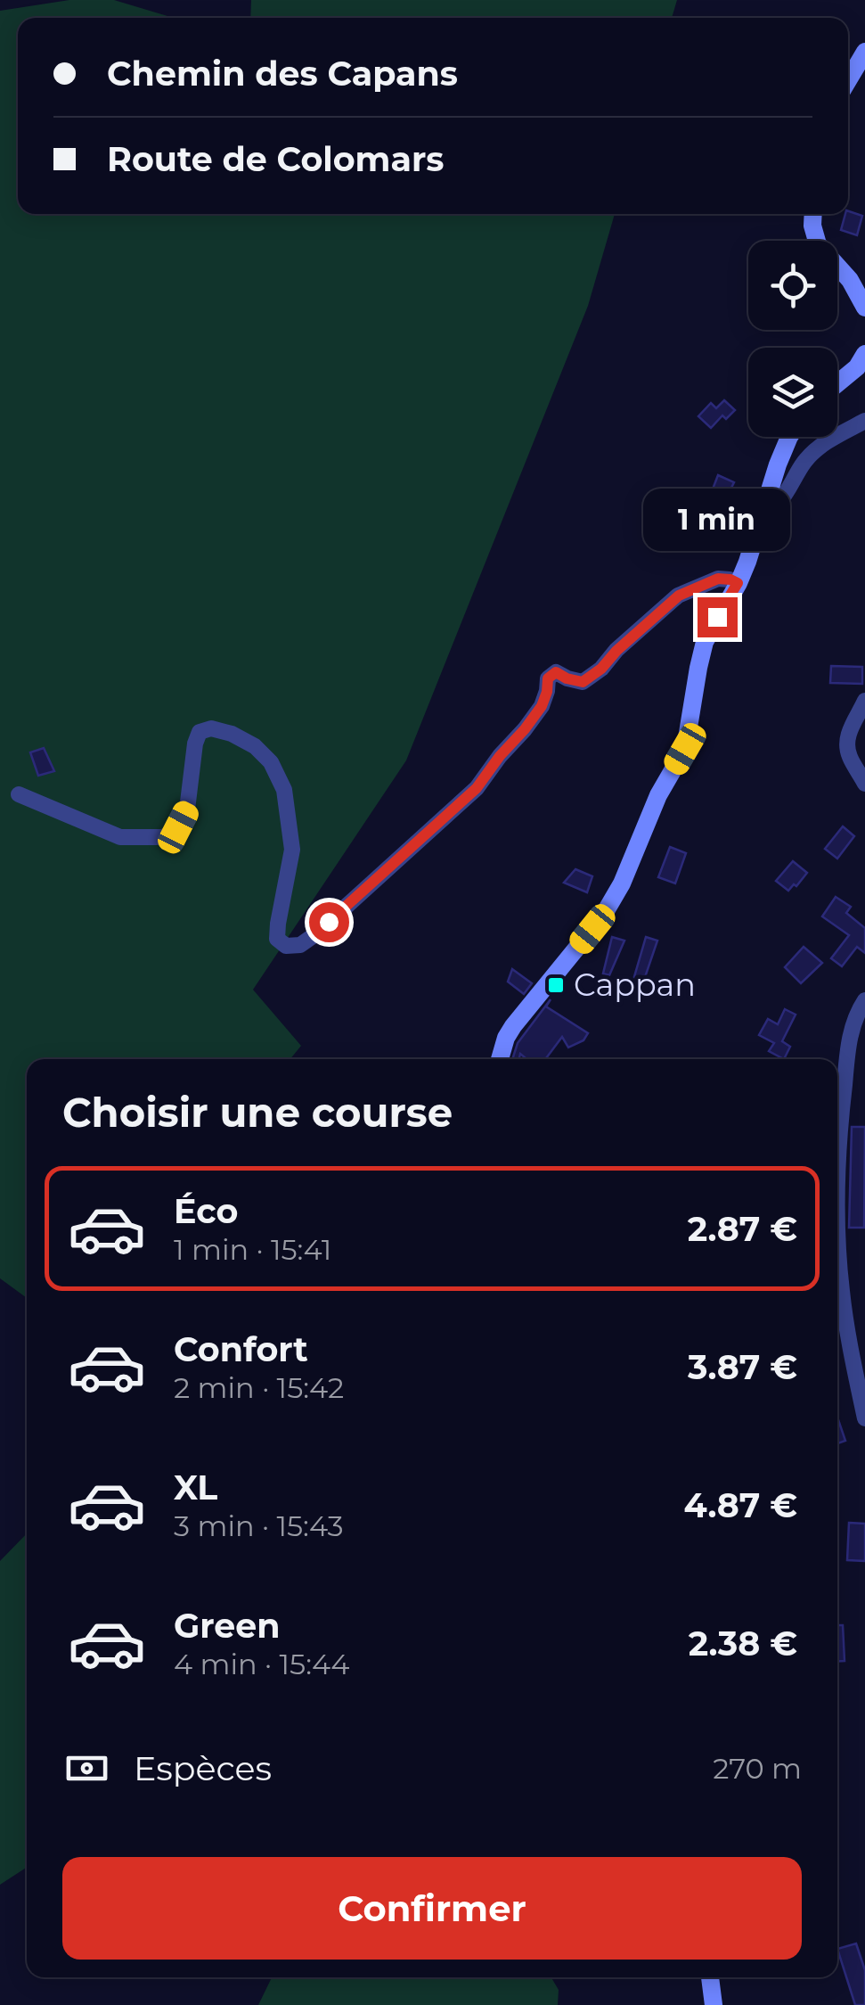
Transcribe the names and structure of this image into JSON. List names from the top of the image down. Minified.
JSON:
{"places":{"transit":["Cappan"]},"page":{"banner":["Chemin des Capans","Route de Colomars"],"bubble":"1 min","heading":"Choisir une course","list":[{"name":"Éco","note":"1 min · 15:41","value":"2.87 €"},{"name":"Confort","note":"2 min · 15:42","value":"3.87 €"},{"name":"XL","note":"3 min · 15:43","value":"4.87 €"},{"name":"Green","note":"4 min · 15:44","value":"2.38 €"}],"pay":["Espèces","270 m"],"buttons":"Confirmer"}}
